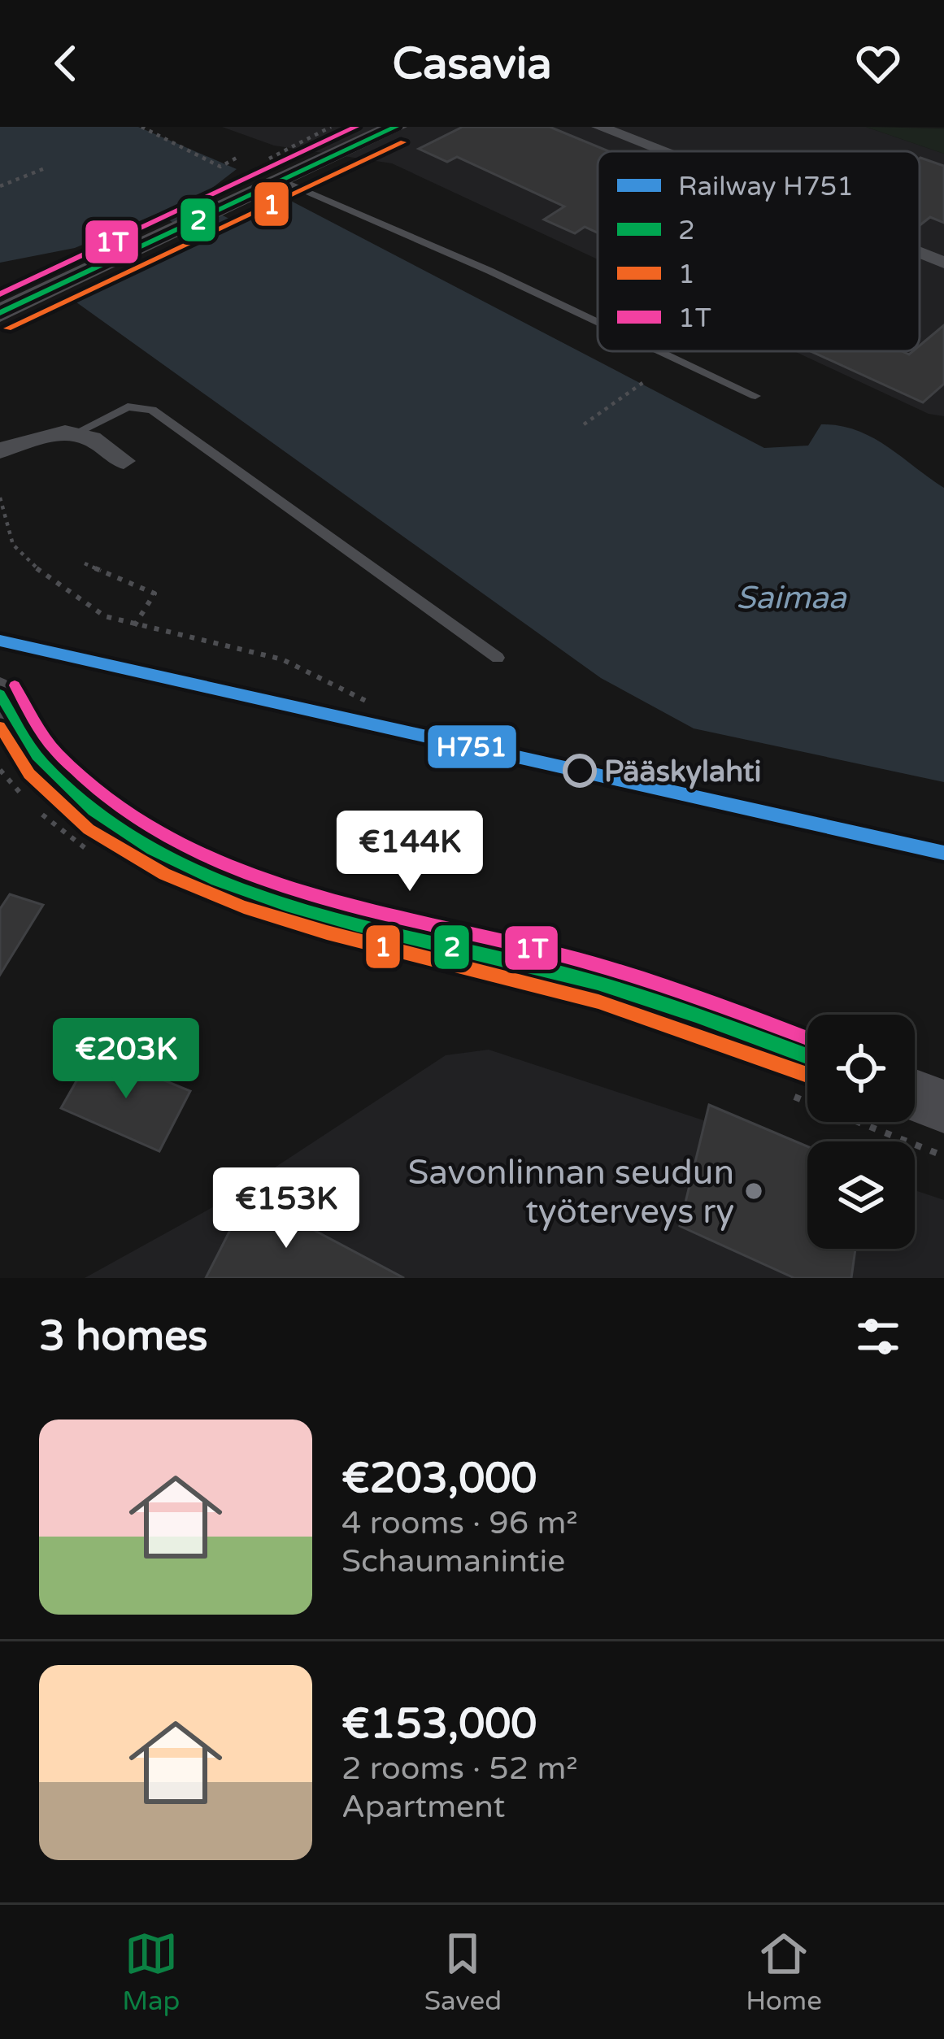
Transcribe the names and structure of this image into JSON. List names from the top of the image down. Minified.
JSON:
{"water":["Saimaa"],"places":["Pääskylahti","Savonlinnan seudun työterveys ry"],"lines":["transit line 2","transit line 1T","transit line 1","rail line H751"],"legend":["Railway H751","2","1","1T"],"page":{"header":"Casavia","price":["€144K","€203K","€153K"],"heading":"3 homes","list":[{"name":"€203,000","note":"4 rooms · 96 m² · Schaumanintie"},{"name":"€153,000","note":"2 rooms · 52 m² · Apartment"}],"tabs":["Map","Saved","Home"]}}
